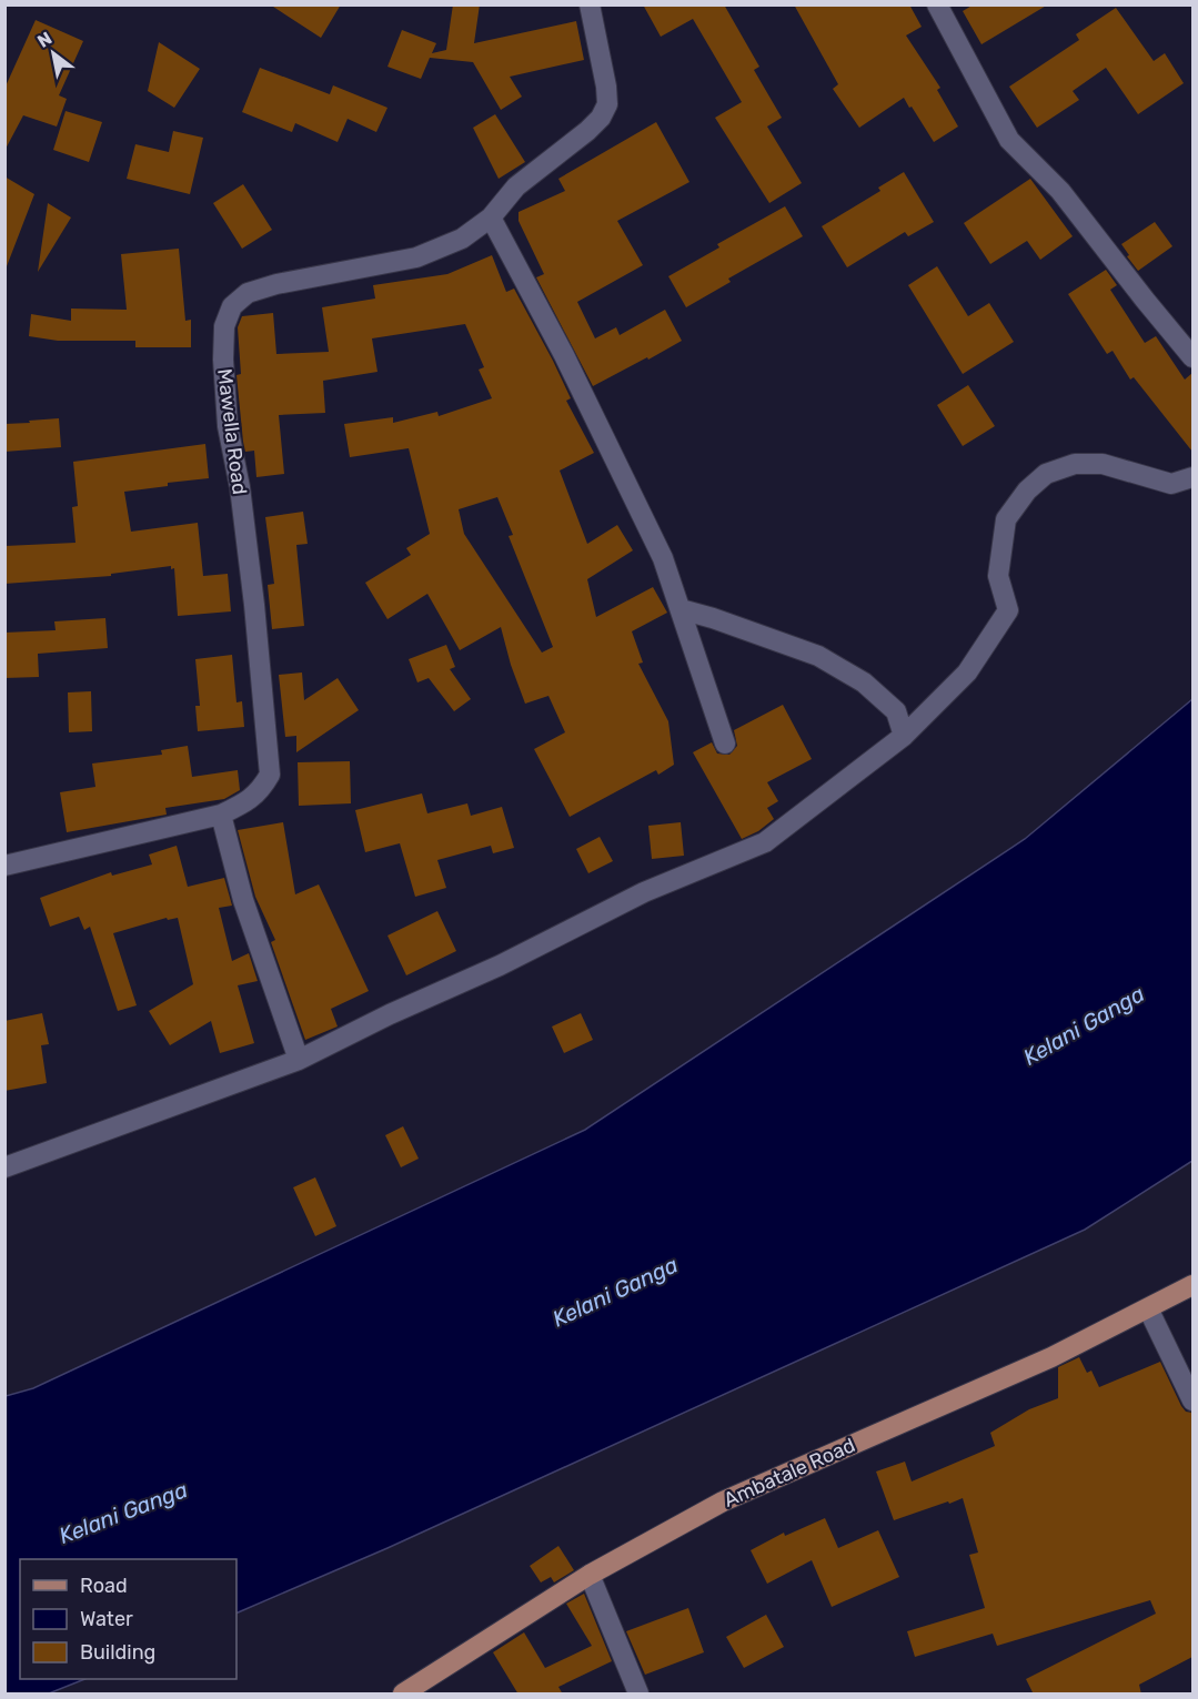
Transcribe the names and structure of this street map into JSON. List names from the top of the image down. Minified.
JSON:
{"streets":{"main road":["Ambatale Road"],"street":["Mawella Road"]},"water":["Kelani Ganga"],"legend":["Road","Water","Building"],"north":"top left"}
